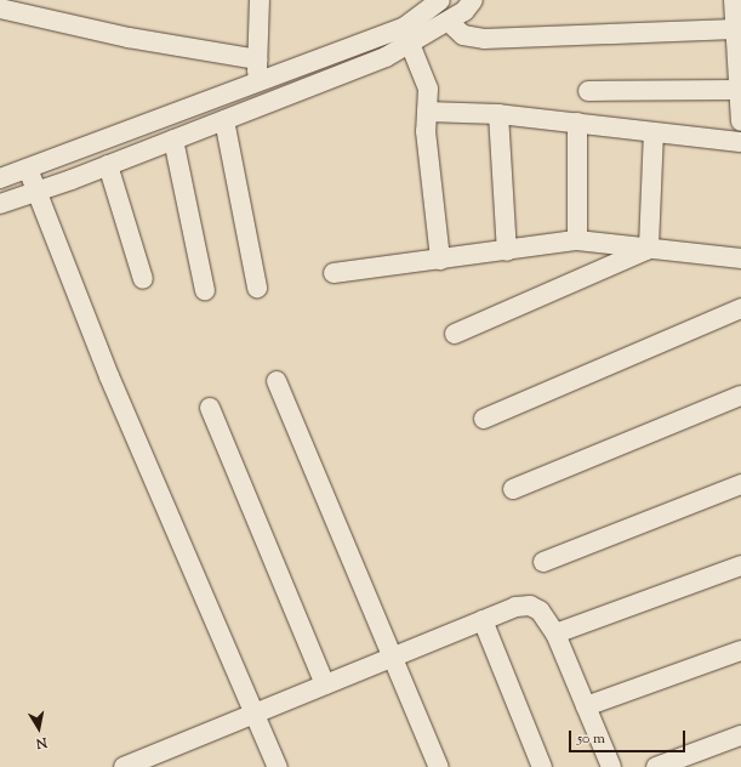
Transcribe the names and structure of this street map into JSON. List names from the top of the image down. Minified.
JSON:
{"scale_bar":"50 m","north":"bottom"}
